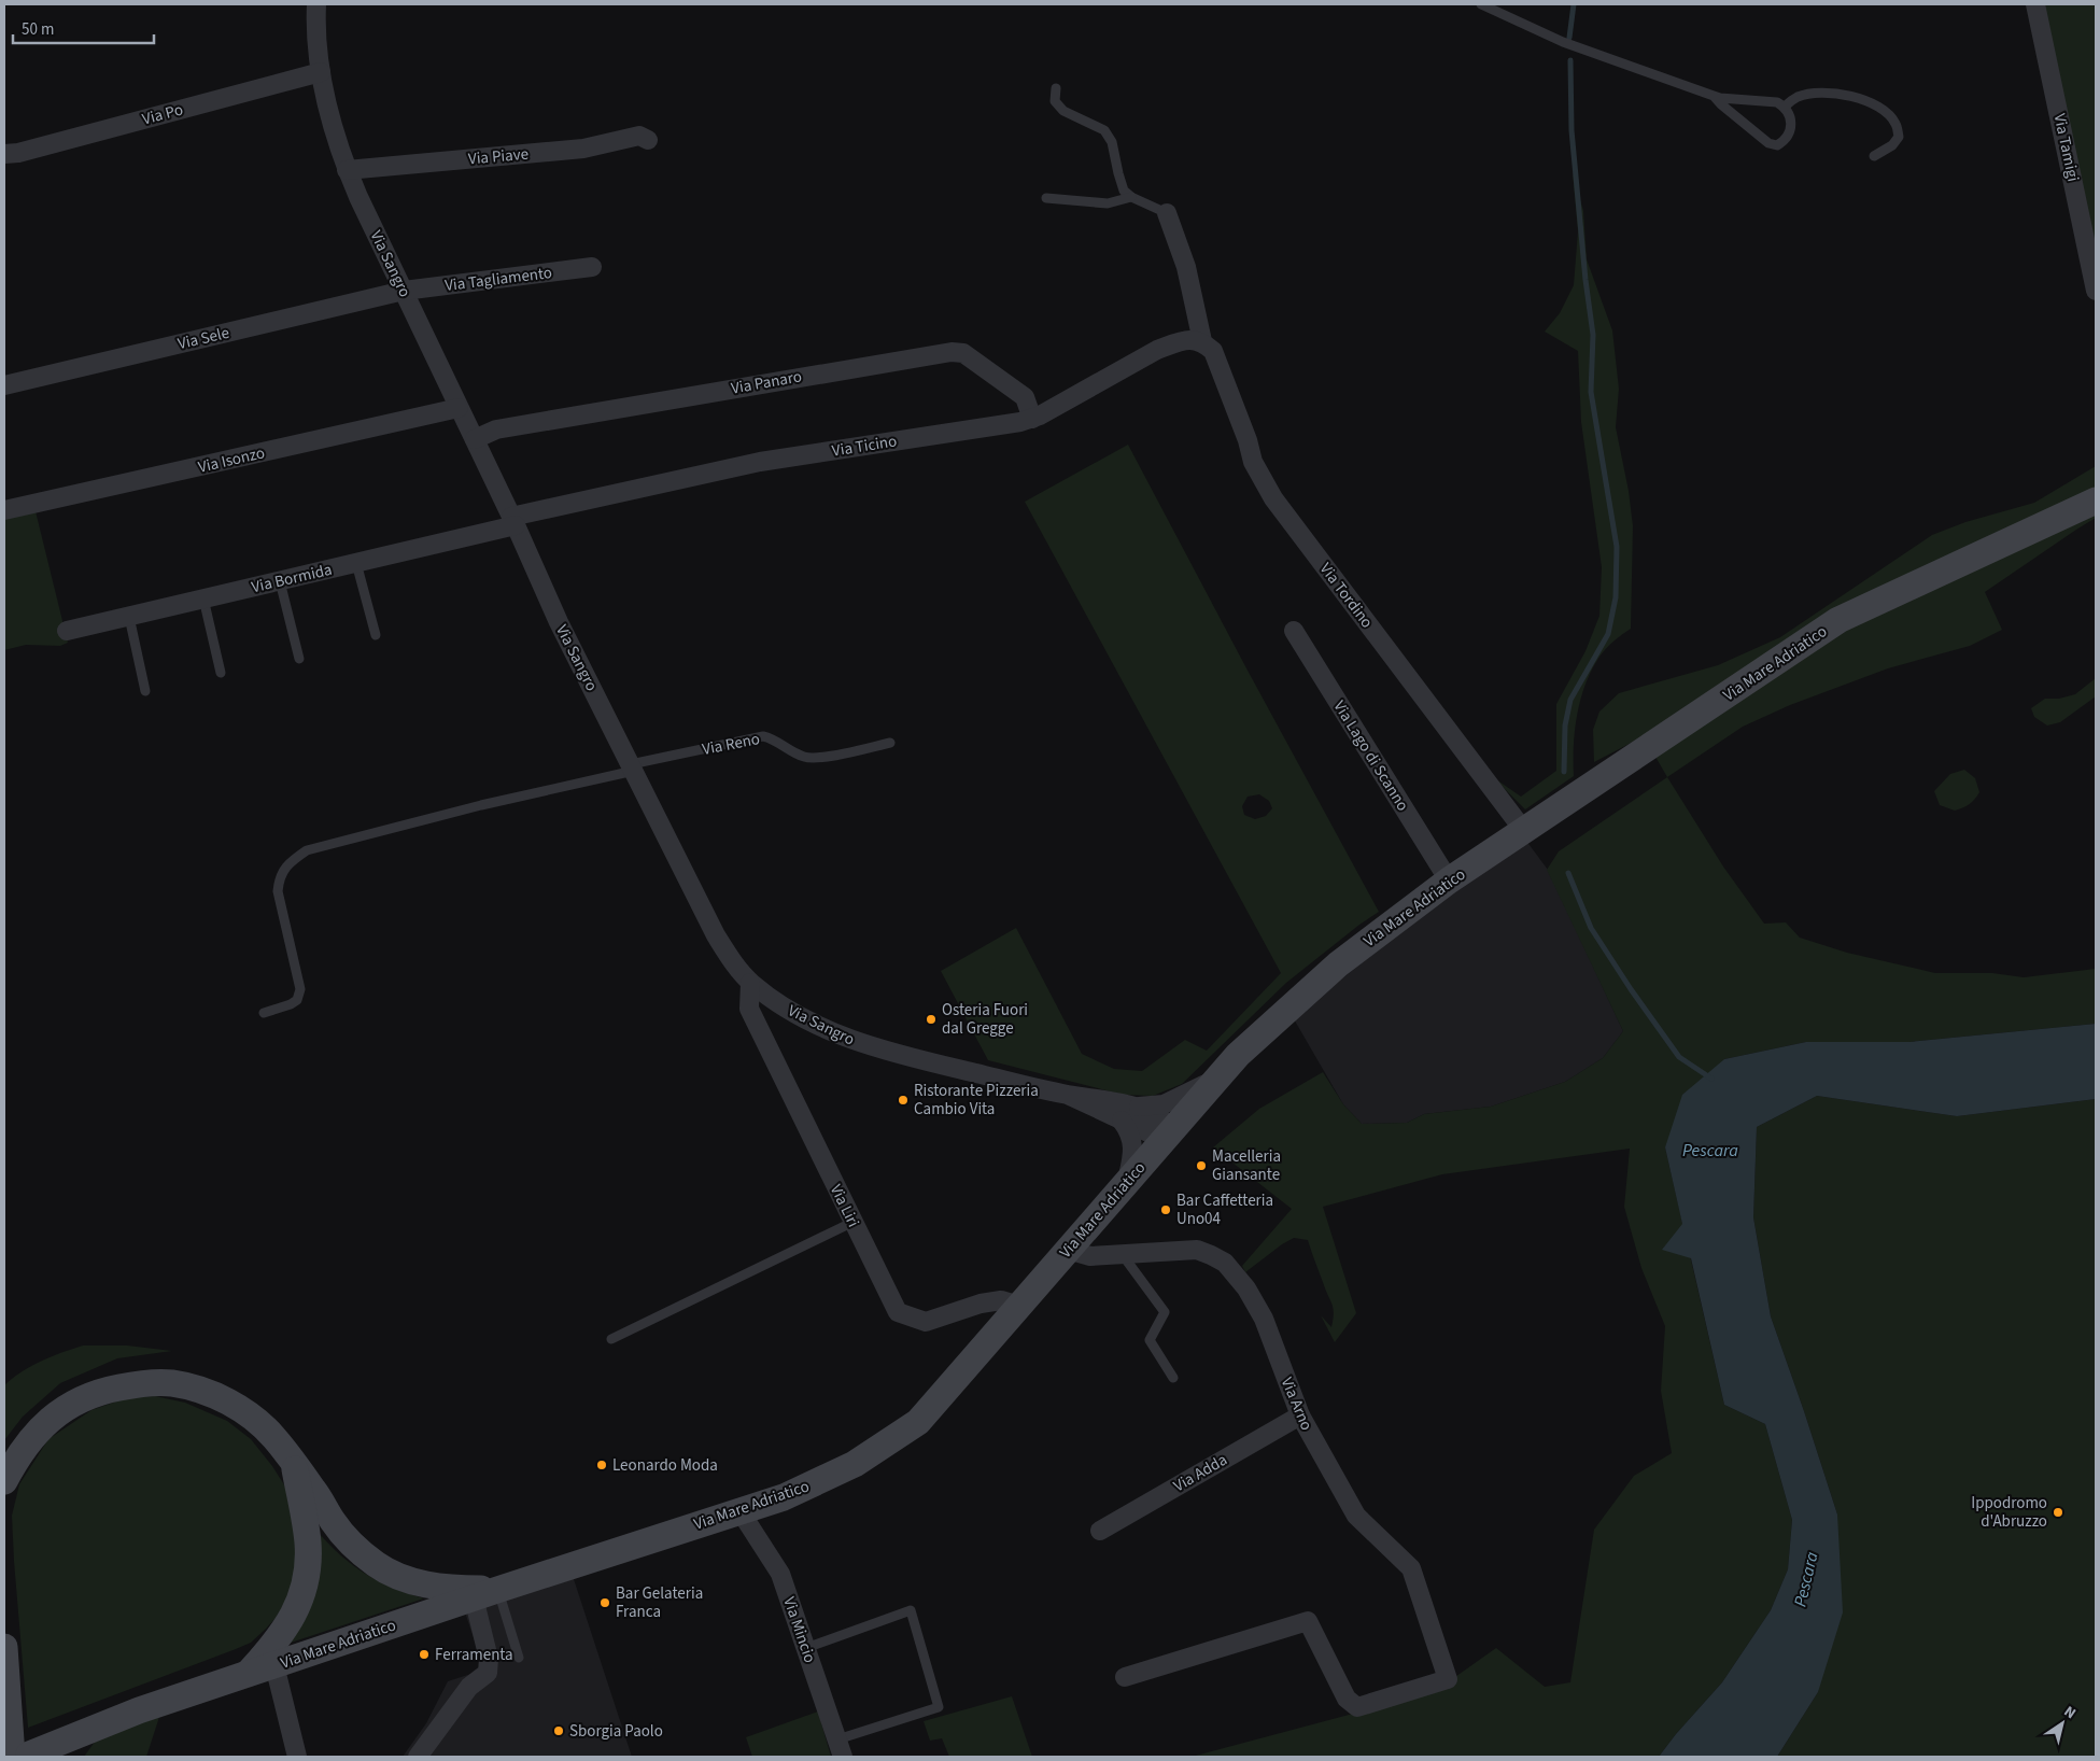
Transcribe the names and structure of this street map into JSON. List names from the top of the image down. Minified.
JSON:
{"streets":{"main road":["Via Mare Adriatico"],"street":["Via Po","Via Tamigi","Via Piave","Via Sangro","Via Tagliamento","Via Sele","Via Panaro","Via Ticino","Via Isonzo","Via Bormida","Via Tordino","Via Lago di Scanno","Via Liri","Via Arno","Via Adda","Via Mincio"],"lane":["Via Reno"]},"crossings":[["Via Po","Via Sangro"],["Via Piave","Via Sangro"],["Via Sangro","Via Tagliamento"],["Via Sangro","Via Sele"],["Via Sangro","Via Panaro"],["Via Sangro","Via Ticino"],["Via Sangro","Via Isonzo"],["Via Sangro","Via Bormida"],["Via Sangro","Via Mare Adriatico"],["Via Sangro","Via Reno"],["Via Sangro","Via Liri"],["Via Tagliamento","Via Sele"],["Via Panaro","Via Ticino"],["Via Ticino","Via Bormida"],["Via Ticino","Via Tordino"],["Via Tordino","Via Mare Adriatico"],["Via Mare Adriatico","Via Lago di Scanno"],["Via Mare Adriatico","Via Liri"],["Via Mare Adriatico","Via Arno"],["Via Mare Adriatico","Via Mincio"],["Via Arno","Via Adda"]],"water":["Pescara"],"places":["Osteria Fuori dal Gregge","Ristorante Pizzeria Cambio Vita","Macelleria Giansante","Bar Caffetteria Uno04","Leonardo Moda","Ippodromo d'Abruzzo","Bar Gelateria Franca","Ferramenta","Sborgia Paolo"],"scale_bar":"50 m","north":"top right"}
